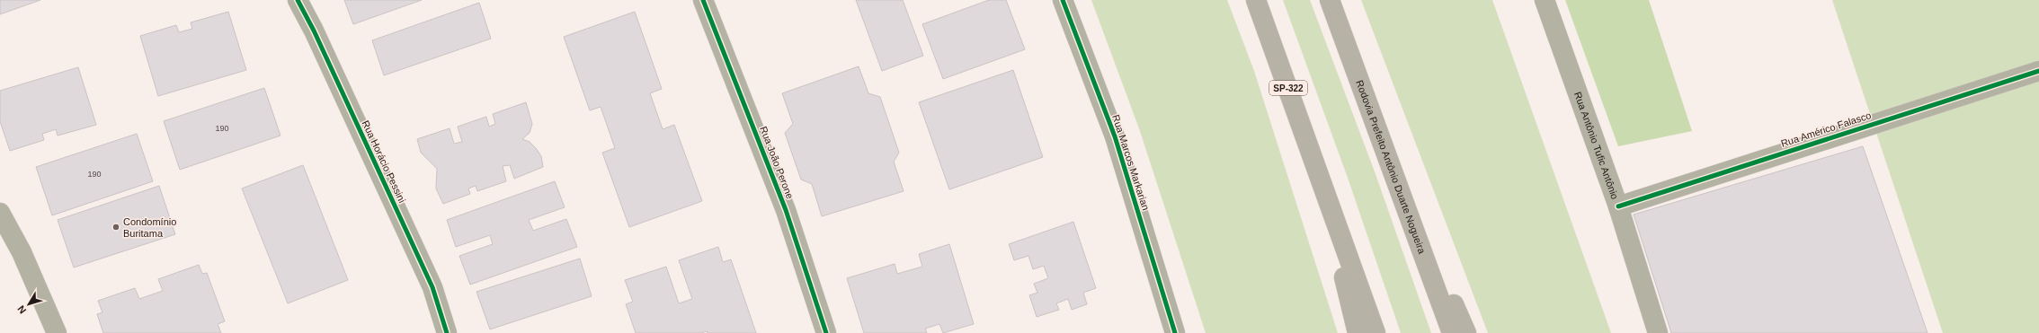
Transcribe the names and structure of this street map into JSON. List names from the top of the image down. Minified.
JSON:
{"streets":{"highway":["SP-322","Rodovia Prefeito Antônio Duarte Nogueira"],"street":["Rua Américo Falasco","Rua Antônio Tufic Antônio","Rua Horácio Pessini","Rua João Perone","Rua Marcos Markarian"]},"crossings":[["Rua Américo Falasco","Rua Antônio Tufic Antônio"]],"places":["Condomínio Buritama"],"house_numbers":["190","190"],"north":"bottom left"}
